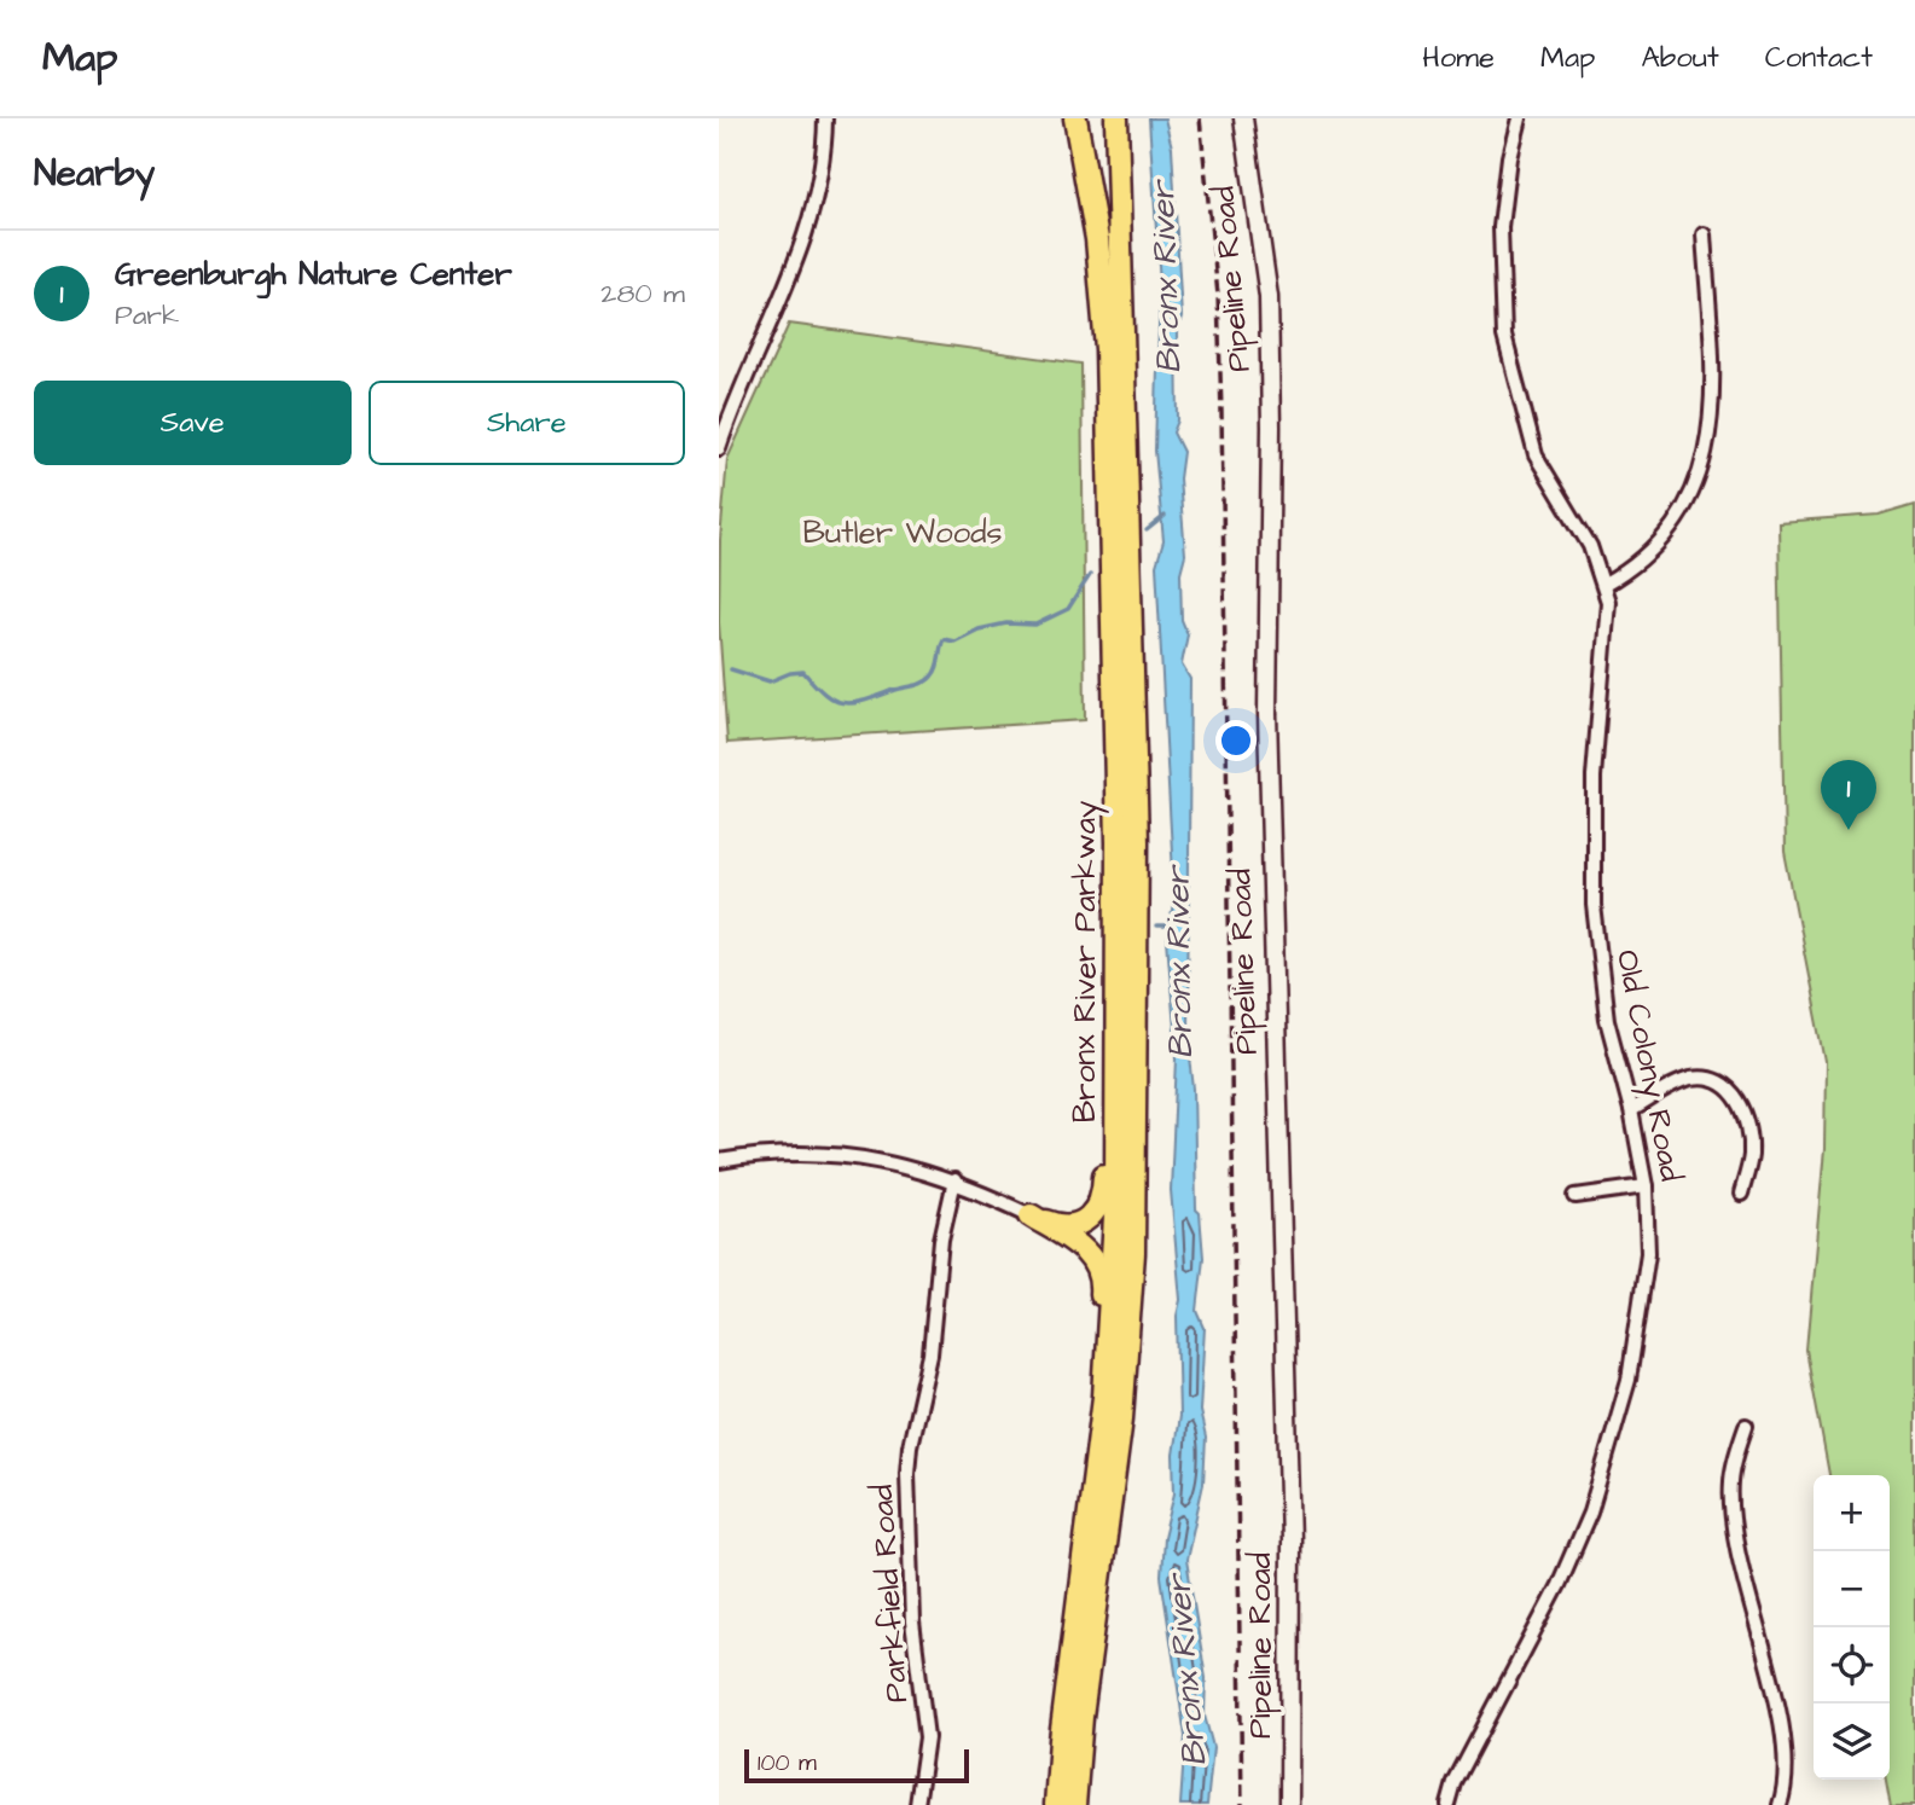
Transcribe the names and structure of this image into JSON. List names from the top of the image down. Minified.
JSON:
{"streets":{"highway":["Bronx River Parkway"],"street":["Pipeline Road","Old Colony Road","Parkfield Road"]},"water":["Bronx River"],"parks":["Butler Woods"],"scale_bar":"100 m","page":{"header":"Map","nav":["Home","Map","About","Contact"],"heading":"Nearby","list":[{"mark":"1","name":"Greenburgh Nature Center","note":"Park","value":"280 m"}],"buttons":["Save","Share"],"pins":"1","map_buttons":["+","−"],"scale":"100 m"}}
